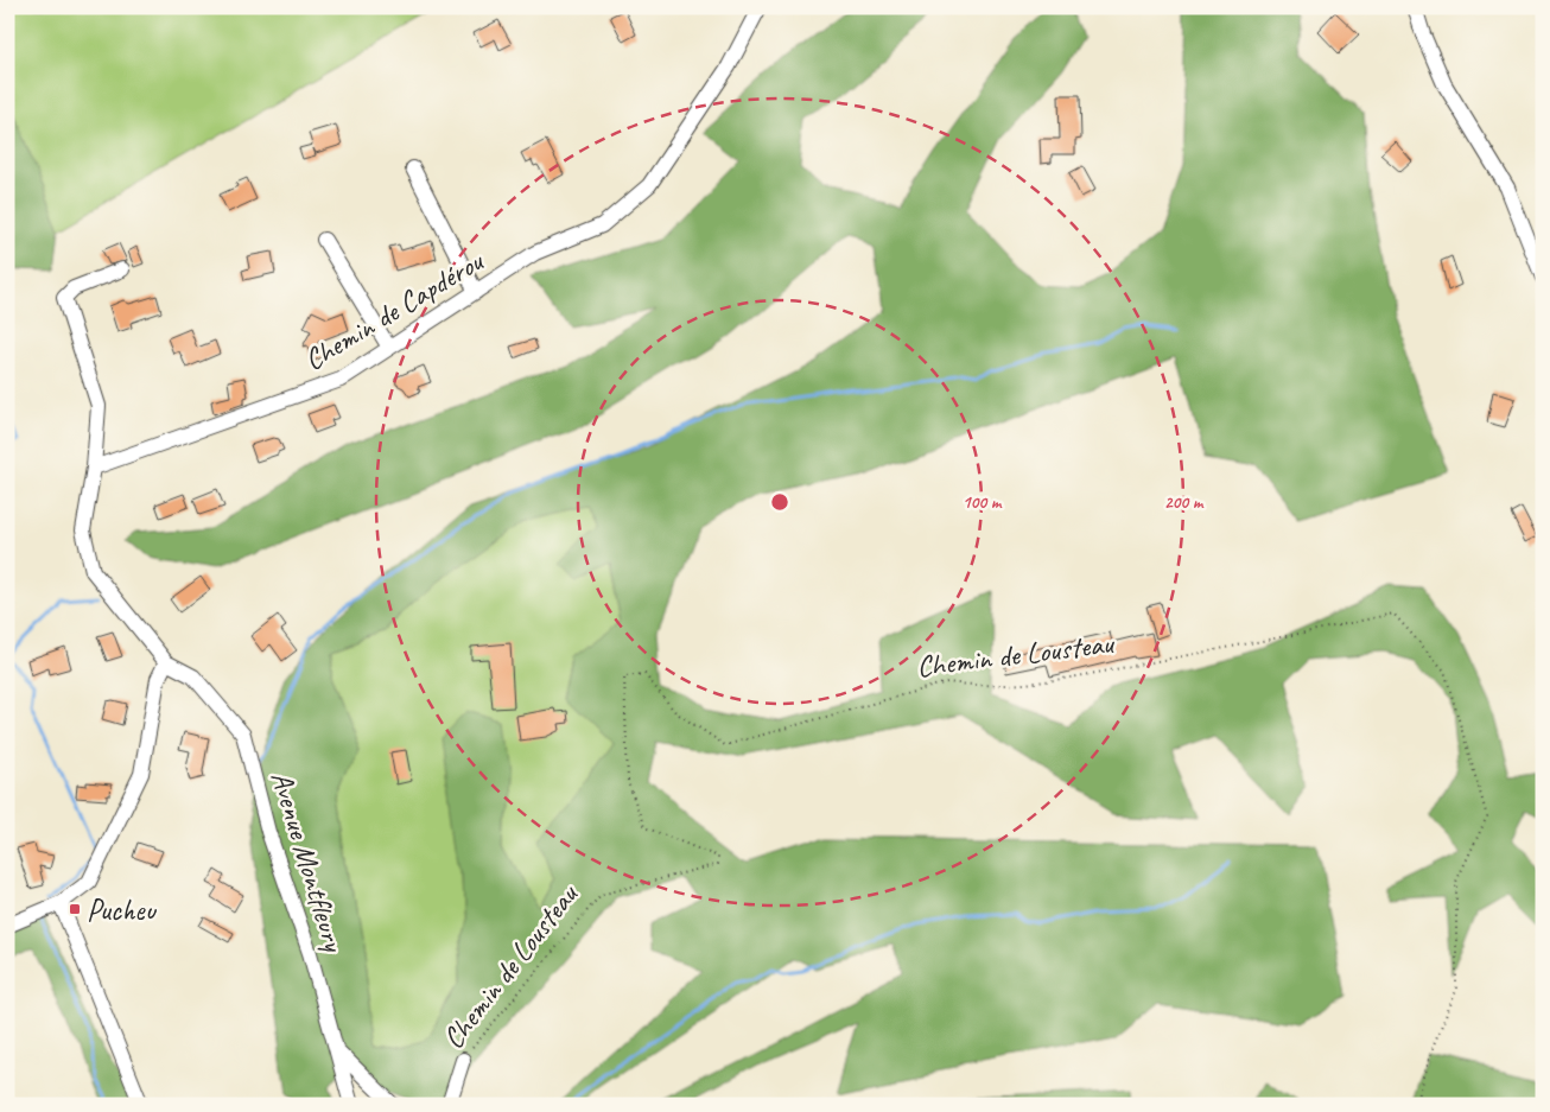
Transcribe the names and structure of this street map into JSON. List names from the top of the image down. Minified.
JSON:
{"streets":{"street":["Chemin de Capdérou","Chemin de Lousteau","Avenue Montfleury"]},"places":{"transit":["Pucheu"]},"rings":["100 m","200 m"]}
